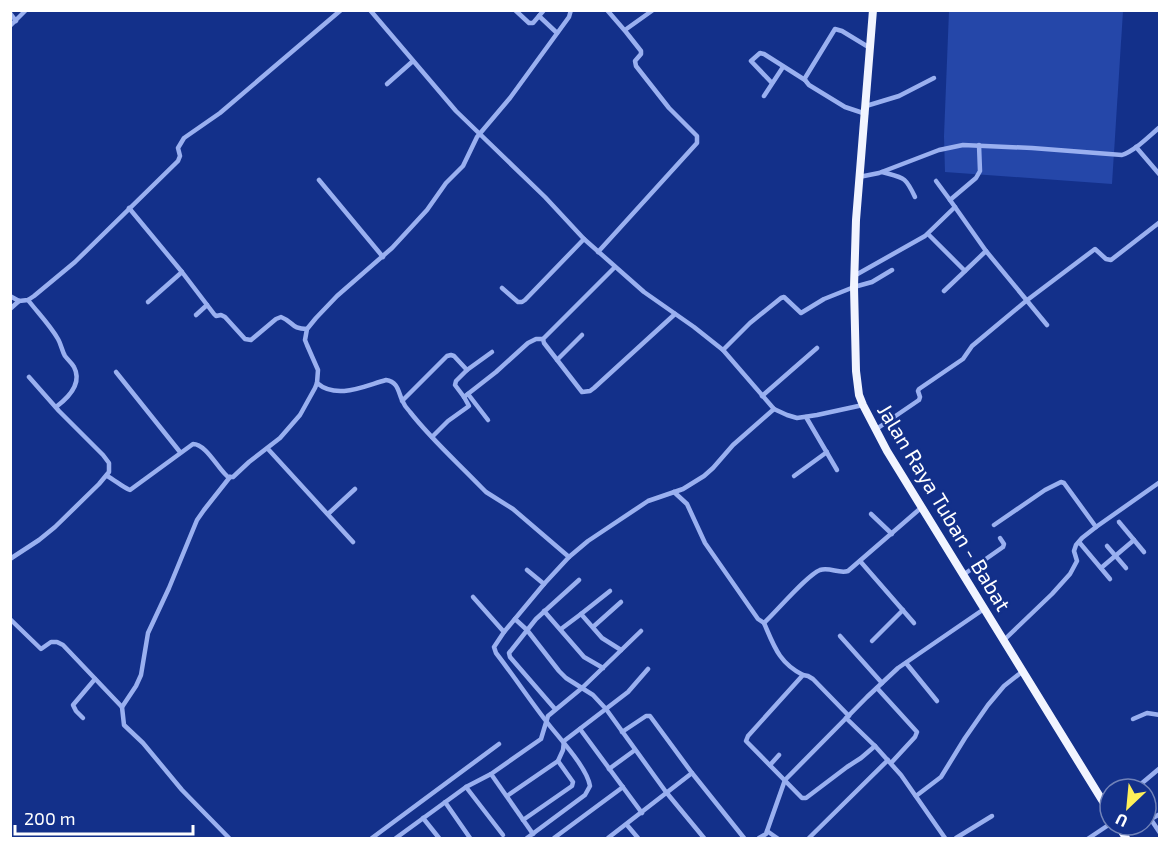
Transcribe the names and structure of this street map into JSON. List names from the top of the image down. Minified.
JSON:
{"streets":{"highway":["Jalan Raya Tuban - Babat"]},"scale_bar":"200 m","north":"bottom left"}
